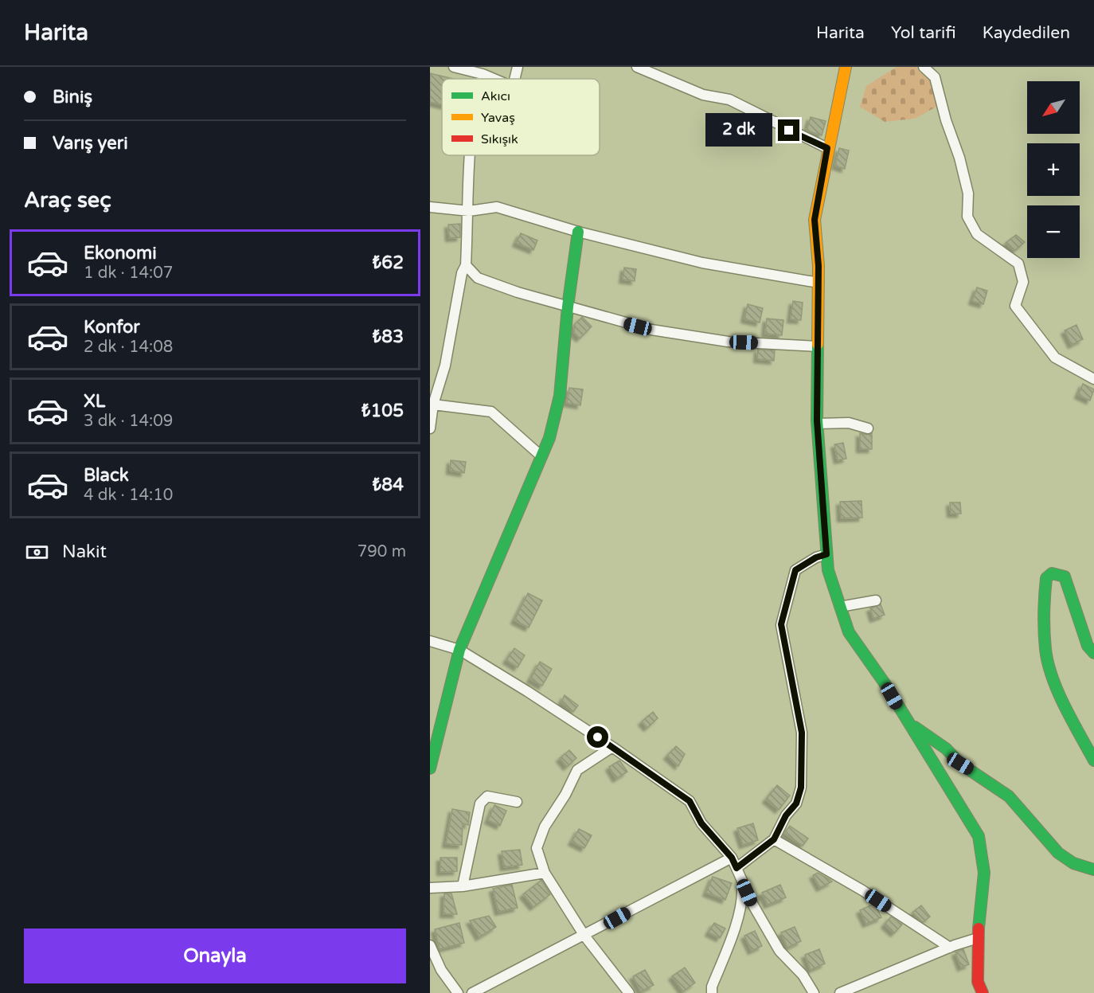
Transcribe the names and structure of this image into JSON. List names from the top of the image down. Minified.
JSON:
{"legend":["Akıcı","Yavaş","Sıkışık"],"north":"bottom left","page":{"header":"Harita","nav":["Harita","Yol tarifi","Kaydedilen"],"banner":["Biniş","Varış yeri"],"map_buttons":["+","−"],"bubble":"2 dk","heading":"Araç seç","list":[{"name":"Ekonomi","note":"1 dk · 14:07","value":"₺62"},{"name":"Konfor","note":"2 dk · 14:08","value":"₺83"},{"name":"XL","note":"3 dk · 14:09","value":"₺105"},{"name":"Black","note":"4 dk · 14:10","value":"₺84"}],"pay":["Nakit","790 m"],"buttons":"Onayla"}}
